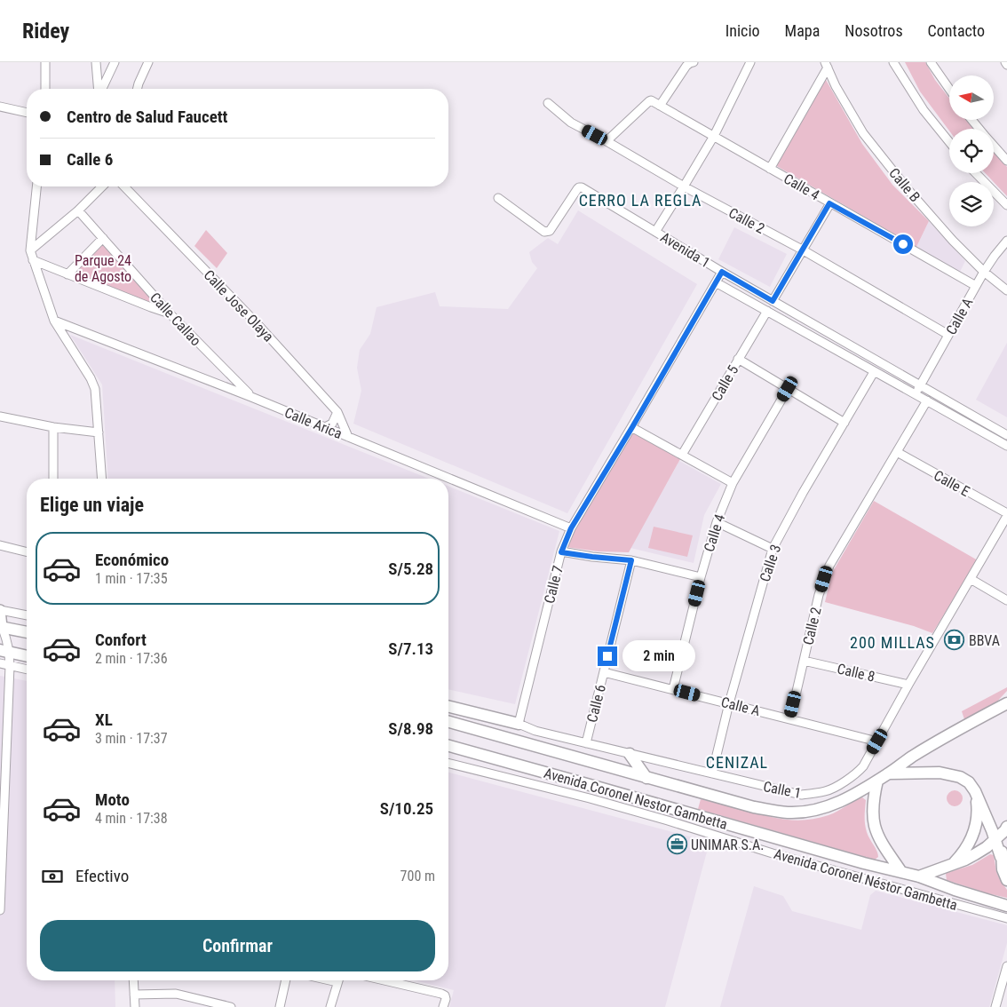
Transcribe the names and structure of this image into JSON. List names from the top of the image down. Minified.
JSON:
{"streets":{"highway":["Avenida Coronel Nestor Gambetta"],"street":["Calle B","Calle 4","Calle 2","Avenida 1","Calle Jose Olaya","Calle A","Calle Callao","Calle 5","Calle Arica","Calle E","Calle 3","Calle 7","Calle 8","Calle 6","Calle 1","Avenida Coronel Néstor Gambetta"]},"crossings":[["Calle B","Calle A"],["Calle 4","Calle 2"],["Calle 4","Calle A"],["Calle 2","Avenida 1"],["Calle 2","Calle A"],["Calle 2","Calle E"],["Calle 2","Calle 8"],["Avenida 1","Calle A"],["Avenida 1","Calle 5"],["Avenida 1","Calle 3"],["Avenida 1","Calle 7"],["Calle Jose Olaya","Calle Arica"],["Calle A","Calle 3"],["Calle A","Calle 6"],["Calle A","Calle 1"],["Calle Callao","Calle Arica"],["Calle Arica","Calle 7"],["Calle E","Calle 1"],["Calle 3","Calle 1"],["Calle 7","Calle 1"],["Calle 8","Calle 1"],["Calle 6","Calle 1"]],"districts":["CERRO LA REGLA","200 MILLAS","CENIZAL"],"parks":["Parque 24 de Agosto"],"places":{"bank":["BBVA"],"office":["UNIMAR S.A."]},"north":"left","page":{"header":"Ridey","nav":["Inicio","Mapa","Nosotros","Contacto"],"banner":["Centro de Salud Faucett","Calle 6"],"heading":"Elige un viaje","list":[{"name":"Económico","note":"1 min · 17:35","value":"S/5.28"},{"name":"Confort","note":"2 min · 17:36","value":"S/7.13"},{"name":"XL","note":"3 min · 17:37","value":"S/8.98"},{"name":"Moto","note":"4 min · 17:38","value":"S/10.25"}],"bubble":"2 min","pay":["Efectivo","700 m"],"buttons":"Confirmar"}}
